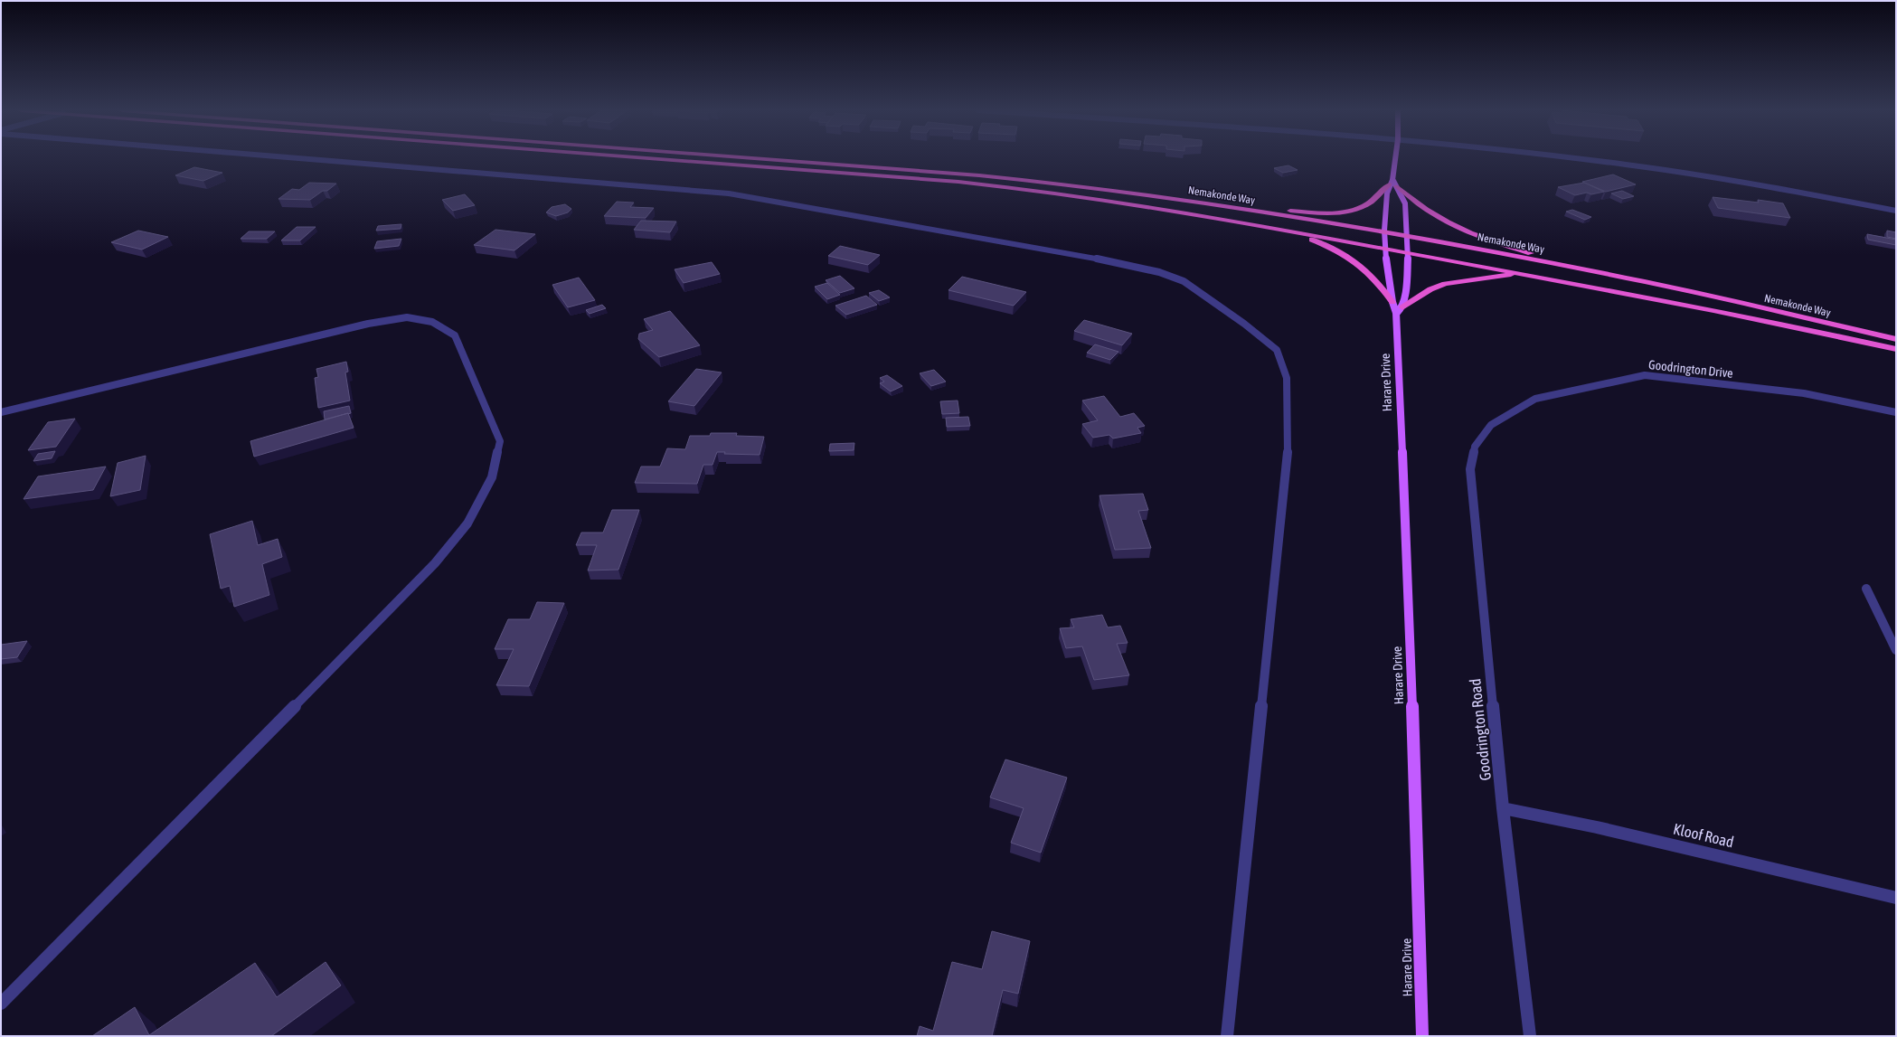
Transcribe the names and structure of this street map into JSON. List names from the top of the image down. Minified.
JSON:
{"streets":{"highway":["Nemakonde Way"],"main road":["Harare Drive"],"street":["Goodrington Drive","Goodrington Road","Kloof Road"]},"crossings":[["Nemakonde Way","Harare Drive"],["Goodrington Drive","Goodrington Road"],["Goodrington Road","Kloof Road"]]}
